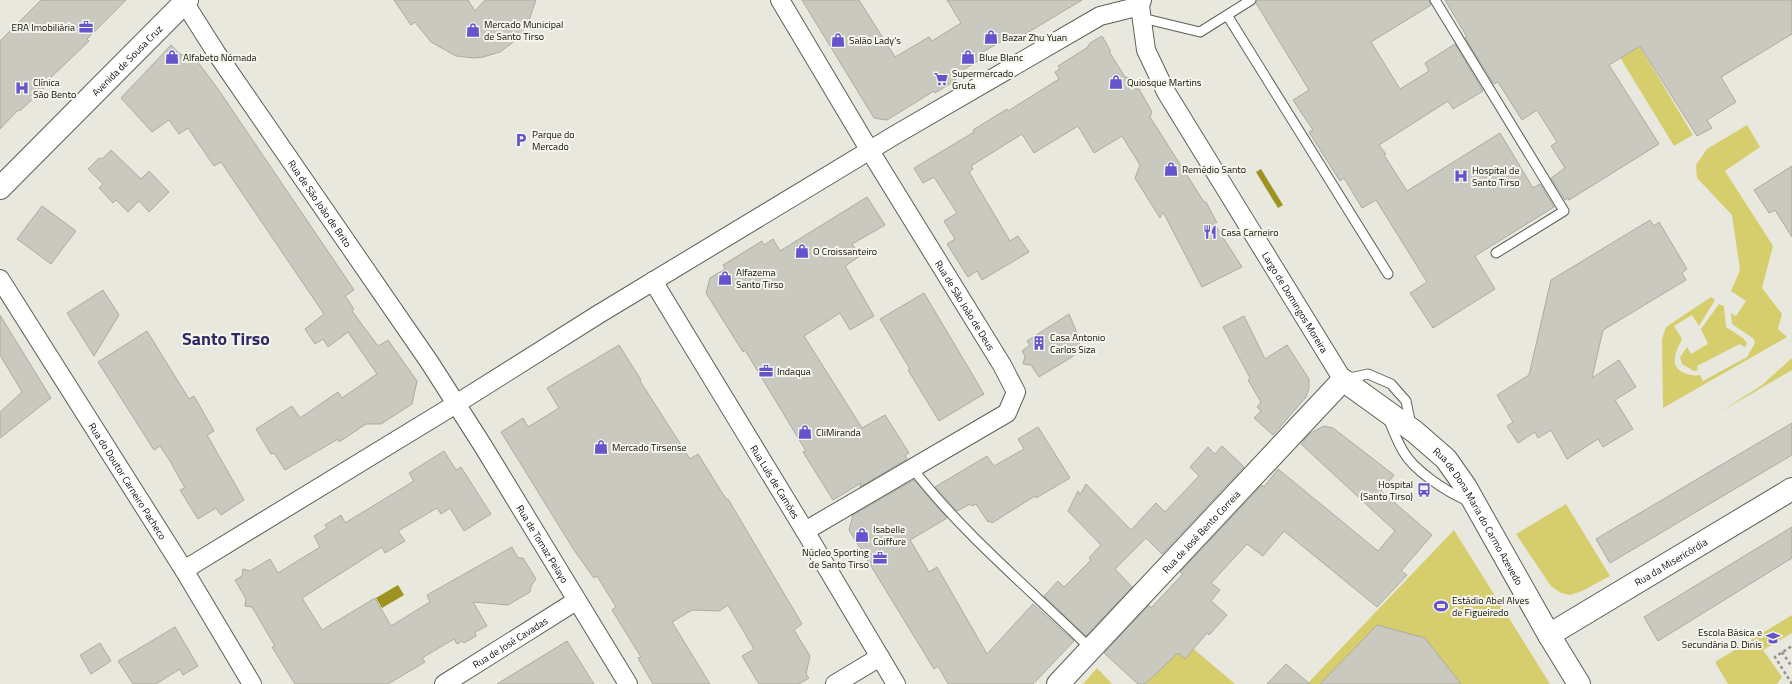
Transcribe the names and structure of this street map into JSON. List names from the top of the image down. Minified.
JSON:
{"streets":{"street":["Avenida de Sousa Cruz","Rua de São João de Brito","Largo de Domingos Moreira","Rua de São João de Deus","Rua do Doutor Carneiro Pacheco","Rua Luís de Camões","Rua de Dona Maria do Carmo Azevedo","Rua de José Bento Correia","Rua de Tomaz Pelayo","Rua da Misericórdia","Rua de José Cavadas"]},"crossings":[["Avenida de Sousa Cruz","Rua de São João de Brito"],["Rua de São João de Brito","Rua de Tomaz Pelayo"],["Largo de Domingos Moreira","Rua de Dona Maria do Carmo Azevedo"],["Largo de Domingos Moreira","Rua de José Bento Correia"],["Rua de São João de Deus","Rua Luís de Camões"],["Rua de Dona Maria do Carmo Azevedo","Rua de José Bento Correia"],["Rua de Dona Maria do Carmo Azevedo","Rua da Misericórdia"],["Rua de Tomaz Pelayo","Rua de José Cavadas"]],"districts":["Santo Tirso"],"places":{"office":["ERA Imobiliária","Indaqua","Núcleo Sporting de Santo Tirso"],"shop":["Mercado Municipal de Santo Tirso","Bazar Zhu Yuan","Salão Lady's","Alfabeto Nómada","Blue Blanc","Quiosque Martins","Remédio Santo","O Croissanteiro","Alfazema Santo Tirso","CliMiranda","Mercado Tirsense","Isabelle Coiffure"],"supermarket":["Supermercado Gruta"],"hospital":["Clínica São Bento","Hospital de Santo Tirso"],"parking":["Parque do Mercado"],"restaurant":["Casa Carneiro"],"building":["Casa Antonio Carlos Siza"],"bus stop":["Hospital (Santo Tirso)"],"sports":["Estádio Abel Alves de Figueiredo"],"school or university":["Escola Básica e Secundária D. Dinis"]}}
